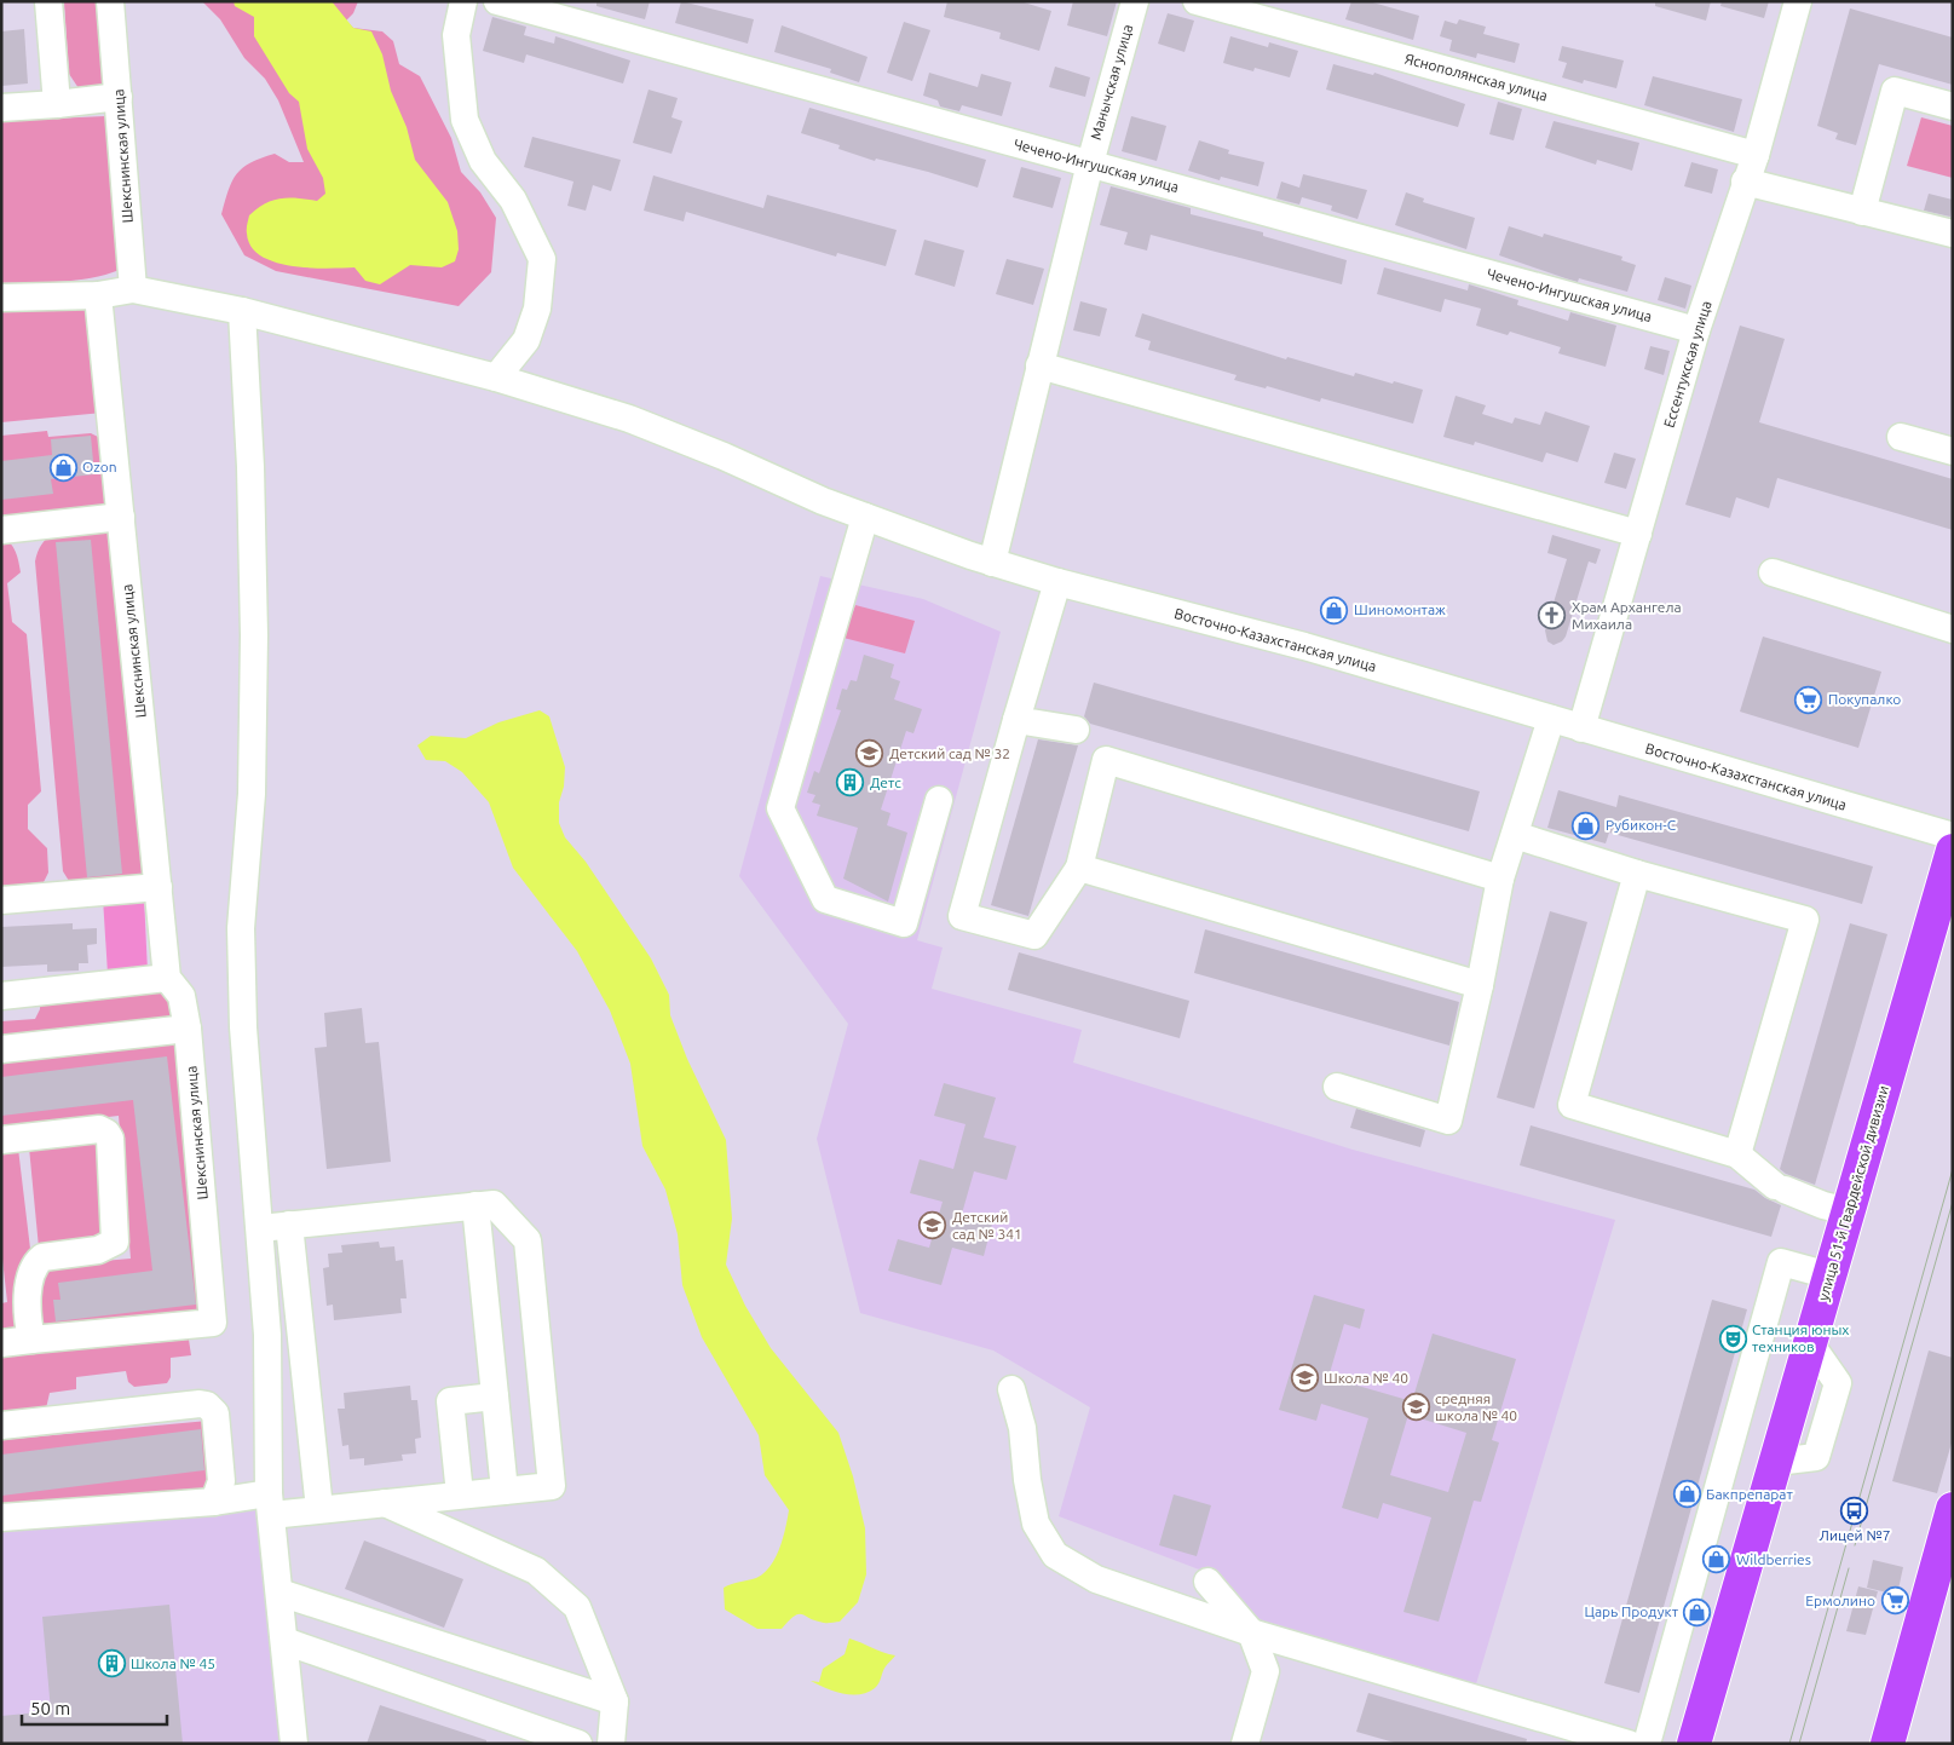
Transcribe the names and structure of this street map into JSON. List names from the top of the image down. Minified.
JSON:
{"streets":{"main road":["улица 51-й Гвардейской дивизии"],"street":["Яснополянская улица","Манычская улица","Шекснинская улица","Чечено-Ингушская улица","Ессентукская улица","Восточно-Казахстанская улица"]},"crossings":[["Яснополянская улица","Ессентукская улица"],["Манычская улица","Чечено-Ингушская улица"],["Шекснинская улица","Восточно-Казахстанская улица"],["Чечено-Ингушская улица","Ессентукская улица"],["Ессентукская улица","Восточно-Казахстанская улица"]],"places":{"shop":["Ozon","Шиномонтаж","Рубикон-С","Бакпрепарат","Wildberries","Царь Продукт"],"church":["Храм Архангела Михаила"],"supermarket":["Покупалко","Ермолино"],"school or university":["Детский сад № 32","Детский сад № 341","Школа № 40","средняя школа № 40"],"building":["Детс","Школа № 45"],"theatre":["Станция юных техников"],"bus stop":["Лицей №7"]},"scale_bar":"50 m"}
